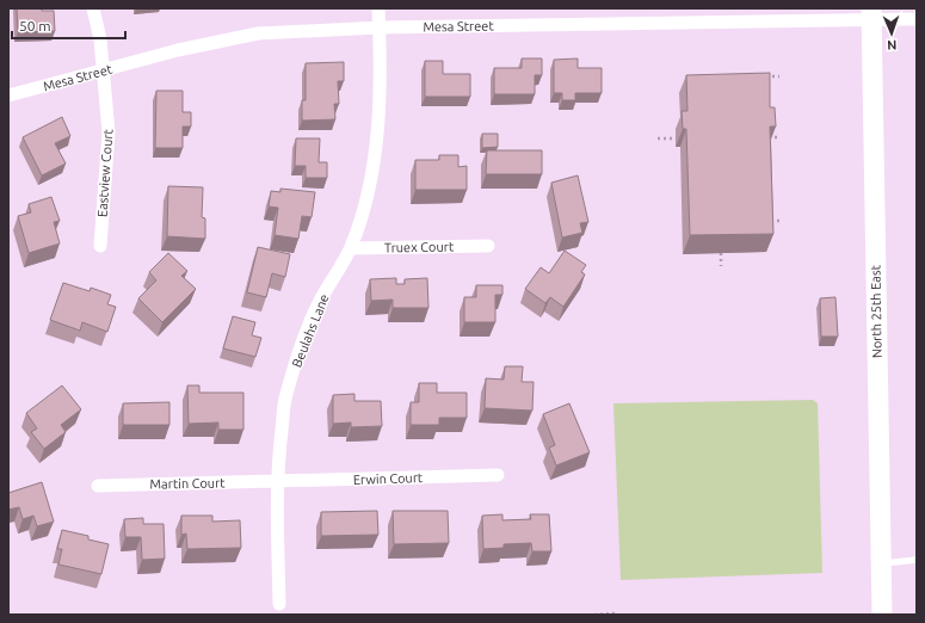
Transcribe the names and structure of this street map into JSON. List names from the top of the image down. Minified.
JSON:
{"streets":{"main road":["North 25th East"],"street":["Mesa Street","Eastview Court","Truex Court","Beulahs Lane","Erwin Court","Martin Court"]},"crossings":[["Mesa Street","Eastview Court"],["Mesa Street","North 25th East"],["Mesa Street","Beulahs Lane"],["Truex Court","Beulahs Lane"],["Beulahs Lane","Erwin Court"],["Beulahs Lane","Martin Court"],["Erwin Court","Martin Court"]],"scale_bar":"50 m","north":"bottom"}
